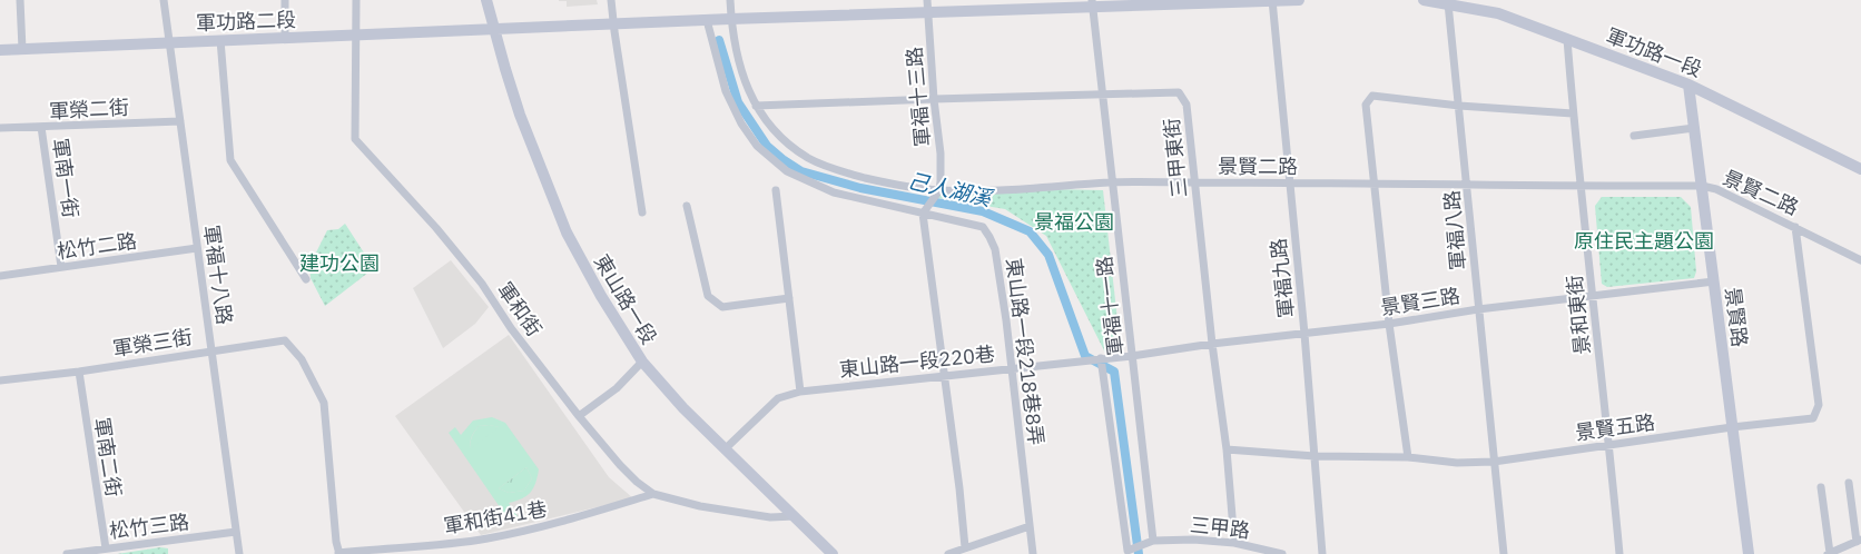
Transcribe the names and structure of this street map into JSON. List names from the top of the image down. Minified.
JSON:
{"streets":{"main road":["軍功路二段","軍功路一段","東山路一段","景賢路"],"street":["軍福十三路","軍榮二街","三甲東街","景賢二路","軍南一街","軍福八路","松竹二路","軍福十八路","軍福九路","景賢三路","軍福十一路","軍和街","景和東街","軍榮三街","東山路一段218巷8弄","東山路一段220巷","景賢五路","軍南二街","軍和街41巷","松竹三路","三甲路"]},"crossings":[["軍功路二段","軍福十八路"],["軍功路二段","東山路一段"],["軍功路二段","軍和街"],["軍功路一段","軍福八路"],["軍功路一段","景和東街"],["軍功路一段","景賢路"],["軍福十三路","三甲東街"],["軍福十三路","景賢二路"],["軍榮二街","軍南一街"],["軍榮二街","軍福十八路"],["三甲東街","景賢二路"],["三甲東街","景賢三路"],["三甲東街","軍福十一路"],["三甲東街","景賢五路"],["三甲東街","三甲路"],["景賢二路","軍福八路"],["景賢二路","軍福九路"],["景賢二路","軍福十一路"],["景賢二路","景和東街"],["景賢二路","景賢路"],["景賢二路","景賢五路"],["軍南一街","松竹二路"],["軍福八路","景賢三路"],["軍福八路","景賢五路"],["松竹二路","軍福十八路"],["軍福十八路","軍榮三街"],["軍福十八路","松竹三路"],["軍福九路","景賢三路"],["軍福九路","景賢五路"],["東山路一段","軍和街"],["東山路一段","東山路一段220巷"],["景賢三路","軍福十一路"],["景賢三路","景和東街"],["景賢三路","景賢路"],["景賢三路","東山路一段220巷"],["軍福十一路","東山路一段220巷"],["軍福十一路","三甲路"],["軍和街","軍和街41巷"],["景和東街","景賢五路"],["景賢路","景賢五路"],["軍榮三街","軍南二街"],["軍榮三街","軍和街41巷"],["東山路一段218巷8弄","東山路一段220巷"],["東山路一段220巷","三甲路"],["軍南二街","松竹三路"]],"water":["己人湖溪"],"parks":["景福公園","原住民主題公園","建功公園"]}
